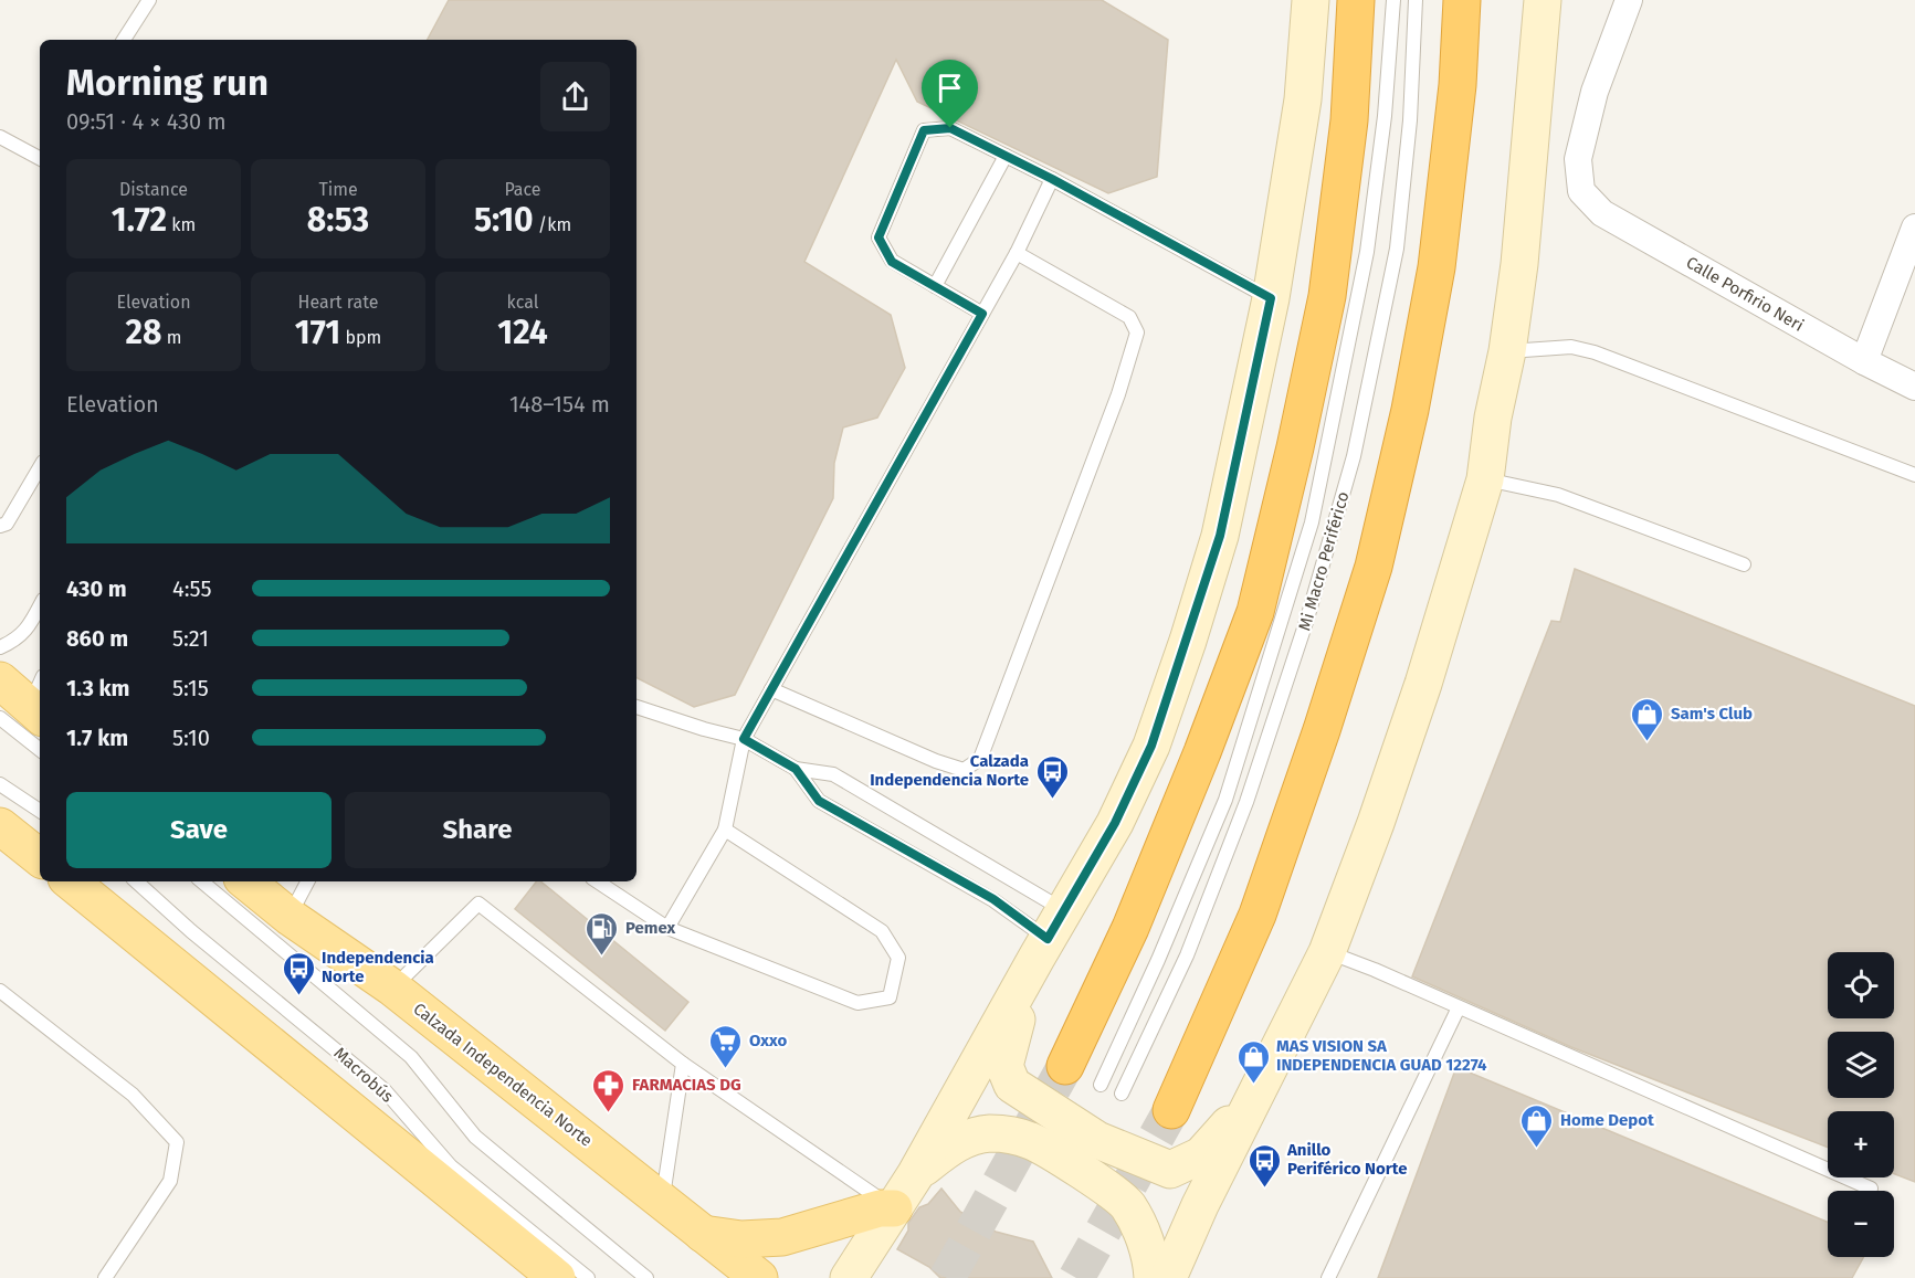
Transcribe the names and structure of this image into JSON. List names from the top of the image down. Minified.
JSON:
{"streets":{"main road":["Calzada Independencia Norte"],"street":["Calle Porfirio Neri"],"lane":["Mi Macro Periférico","Macrobús"]},"places":{"shop":["Sam's Club","MAS VISION SA INDEPENDENCIA GUAD 12274","Home Depot"],"bus stop":["Calzada Independencia Norte","Independencia Norte","Anillo Periférico Norte"],"fuel station":["Pemex"],"supermarket":["Oxxo"],"pharmacy":["FARMACIAS DG"]},"page":{"heading":["Morning run","09:51 · 4 × 430 m"],"stats":[["Distance","1.72 km"],["Time","8:53"],["Pace","5:10 /km"],["Elevation","28 m"],["Heart rate","171 bpm"],["kcal","124"]],"chart":["Elevation","148–154 m"],"list":[{"name":"430 m","note":"4:55"},{"name":"860 m","note":"5:21"},{"name":"1.3 km","note":"5:15"},{"name":"1.7 km","note":"5:10"}],"buttons":["Save","Share"],"map_buttons":["+","−"]}}
